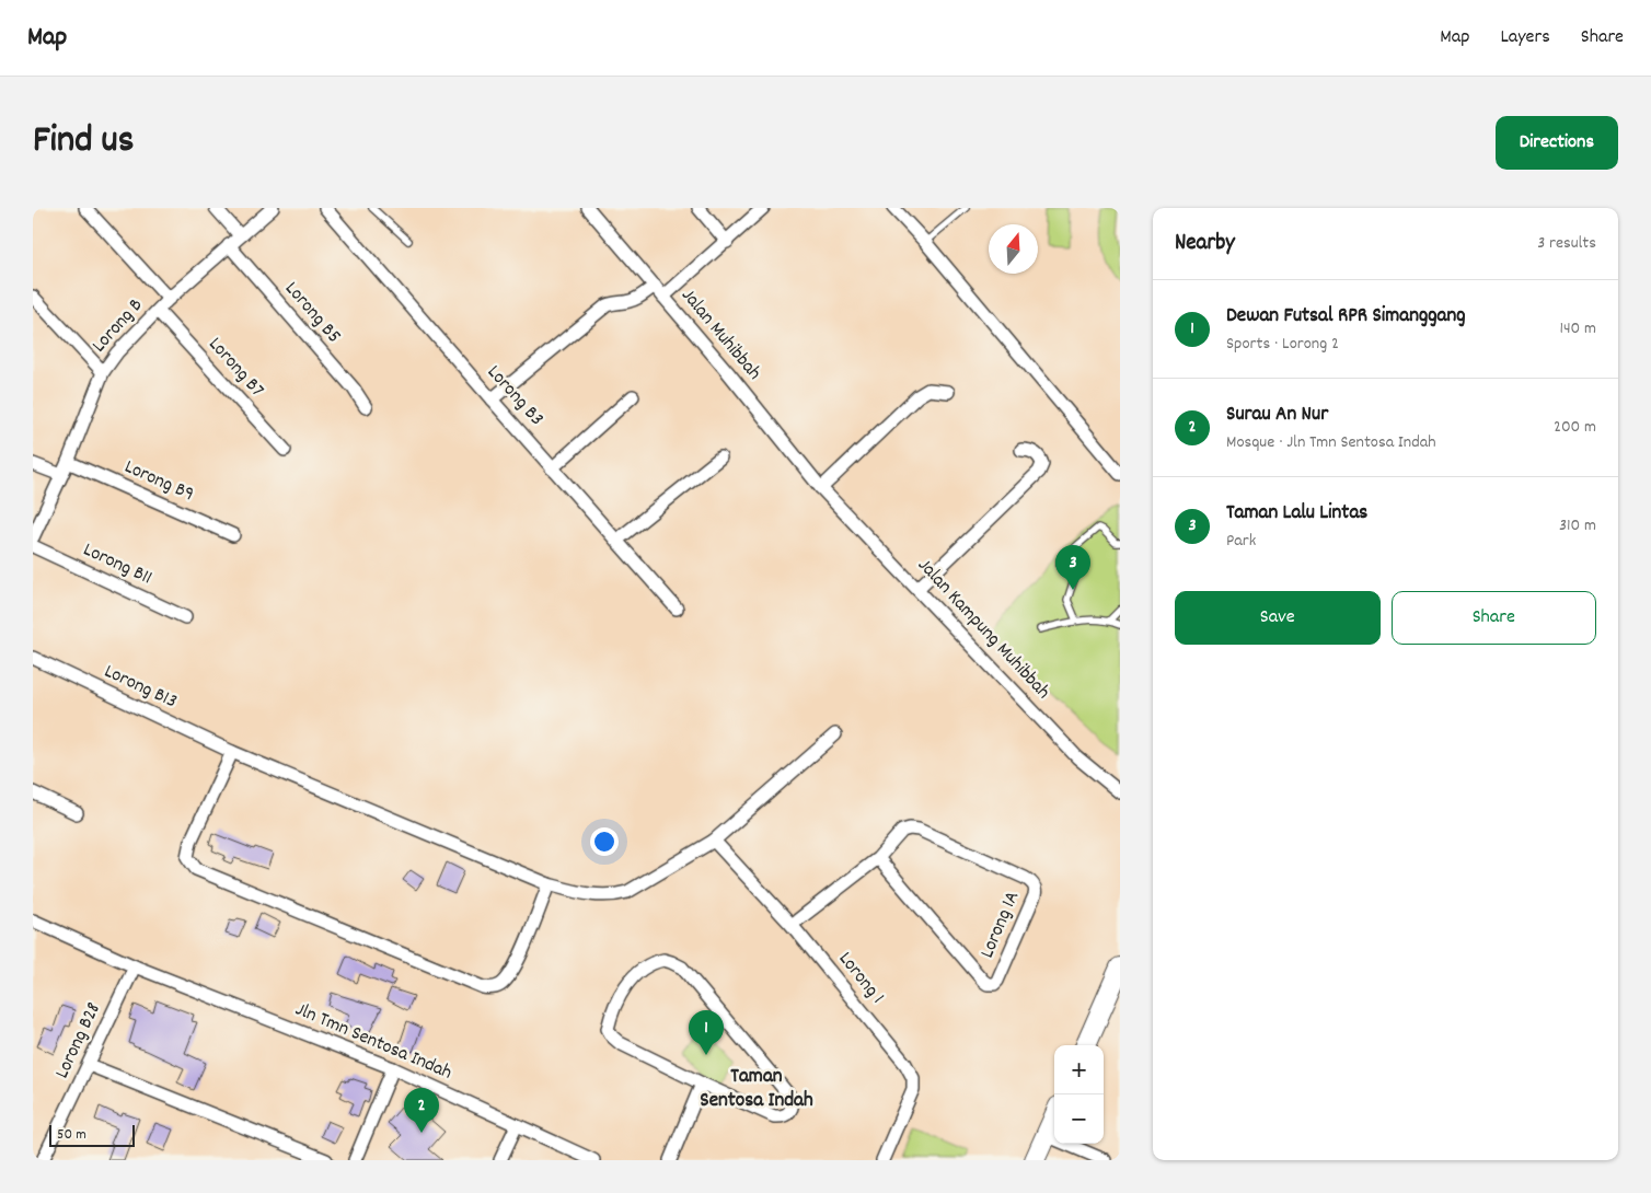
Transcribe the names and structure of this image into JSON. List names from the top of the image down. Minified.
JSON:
{"streets":{"street":["Lorong B5","Lorong B","Jalan Muhibbah","Lorong B7","Lorong B3","Lorong B9","Lorong B11","Jalan Kampung Muhibbah","Lorong B13","Lorong 1A","Lorong 1","Lorong B28","Jln Tmn Sentosa Indah"]},"crossings":[["Lorong B5","Lorong B"],["Lorong B","Lorong B7"],["Lorong B","Lorong B9"],["Jalan Muhibbah","Jalan Kampung Muhibbah"],["Lorong B13","Lorong 1"],["Lorong 1A","Lorong 1"],["Lorong B28","Jln Tmn Sentosa Indah"]],"districts":["Taman Sentosa Indah"],"scale_bar":"50 m","north":"top","page":{"header":"Map","nav":["Map","Layers","Share"],"title":"Find us","buttons":["Directions",["Save","Share"]],"heading":["Nearby","3 results"],"list":[{"mark":"1","name":"Dewan Futsal RPR Simanggang","note":"Sports · Lorong 2","value":"140 m"},{"mark":"2","name":"Surau An Nur","note":"Mosque · Jln Tmn Sentosa Indah","value":"200 m"},{"mark":"3","name":"Taman Lalu Lintas","note":"Park","value":"310 m"}],"pins":["3","1","2"],"map_buttons":["+","−"],"scale":"50 m"}}
